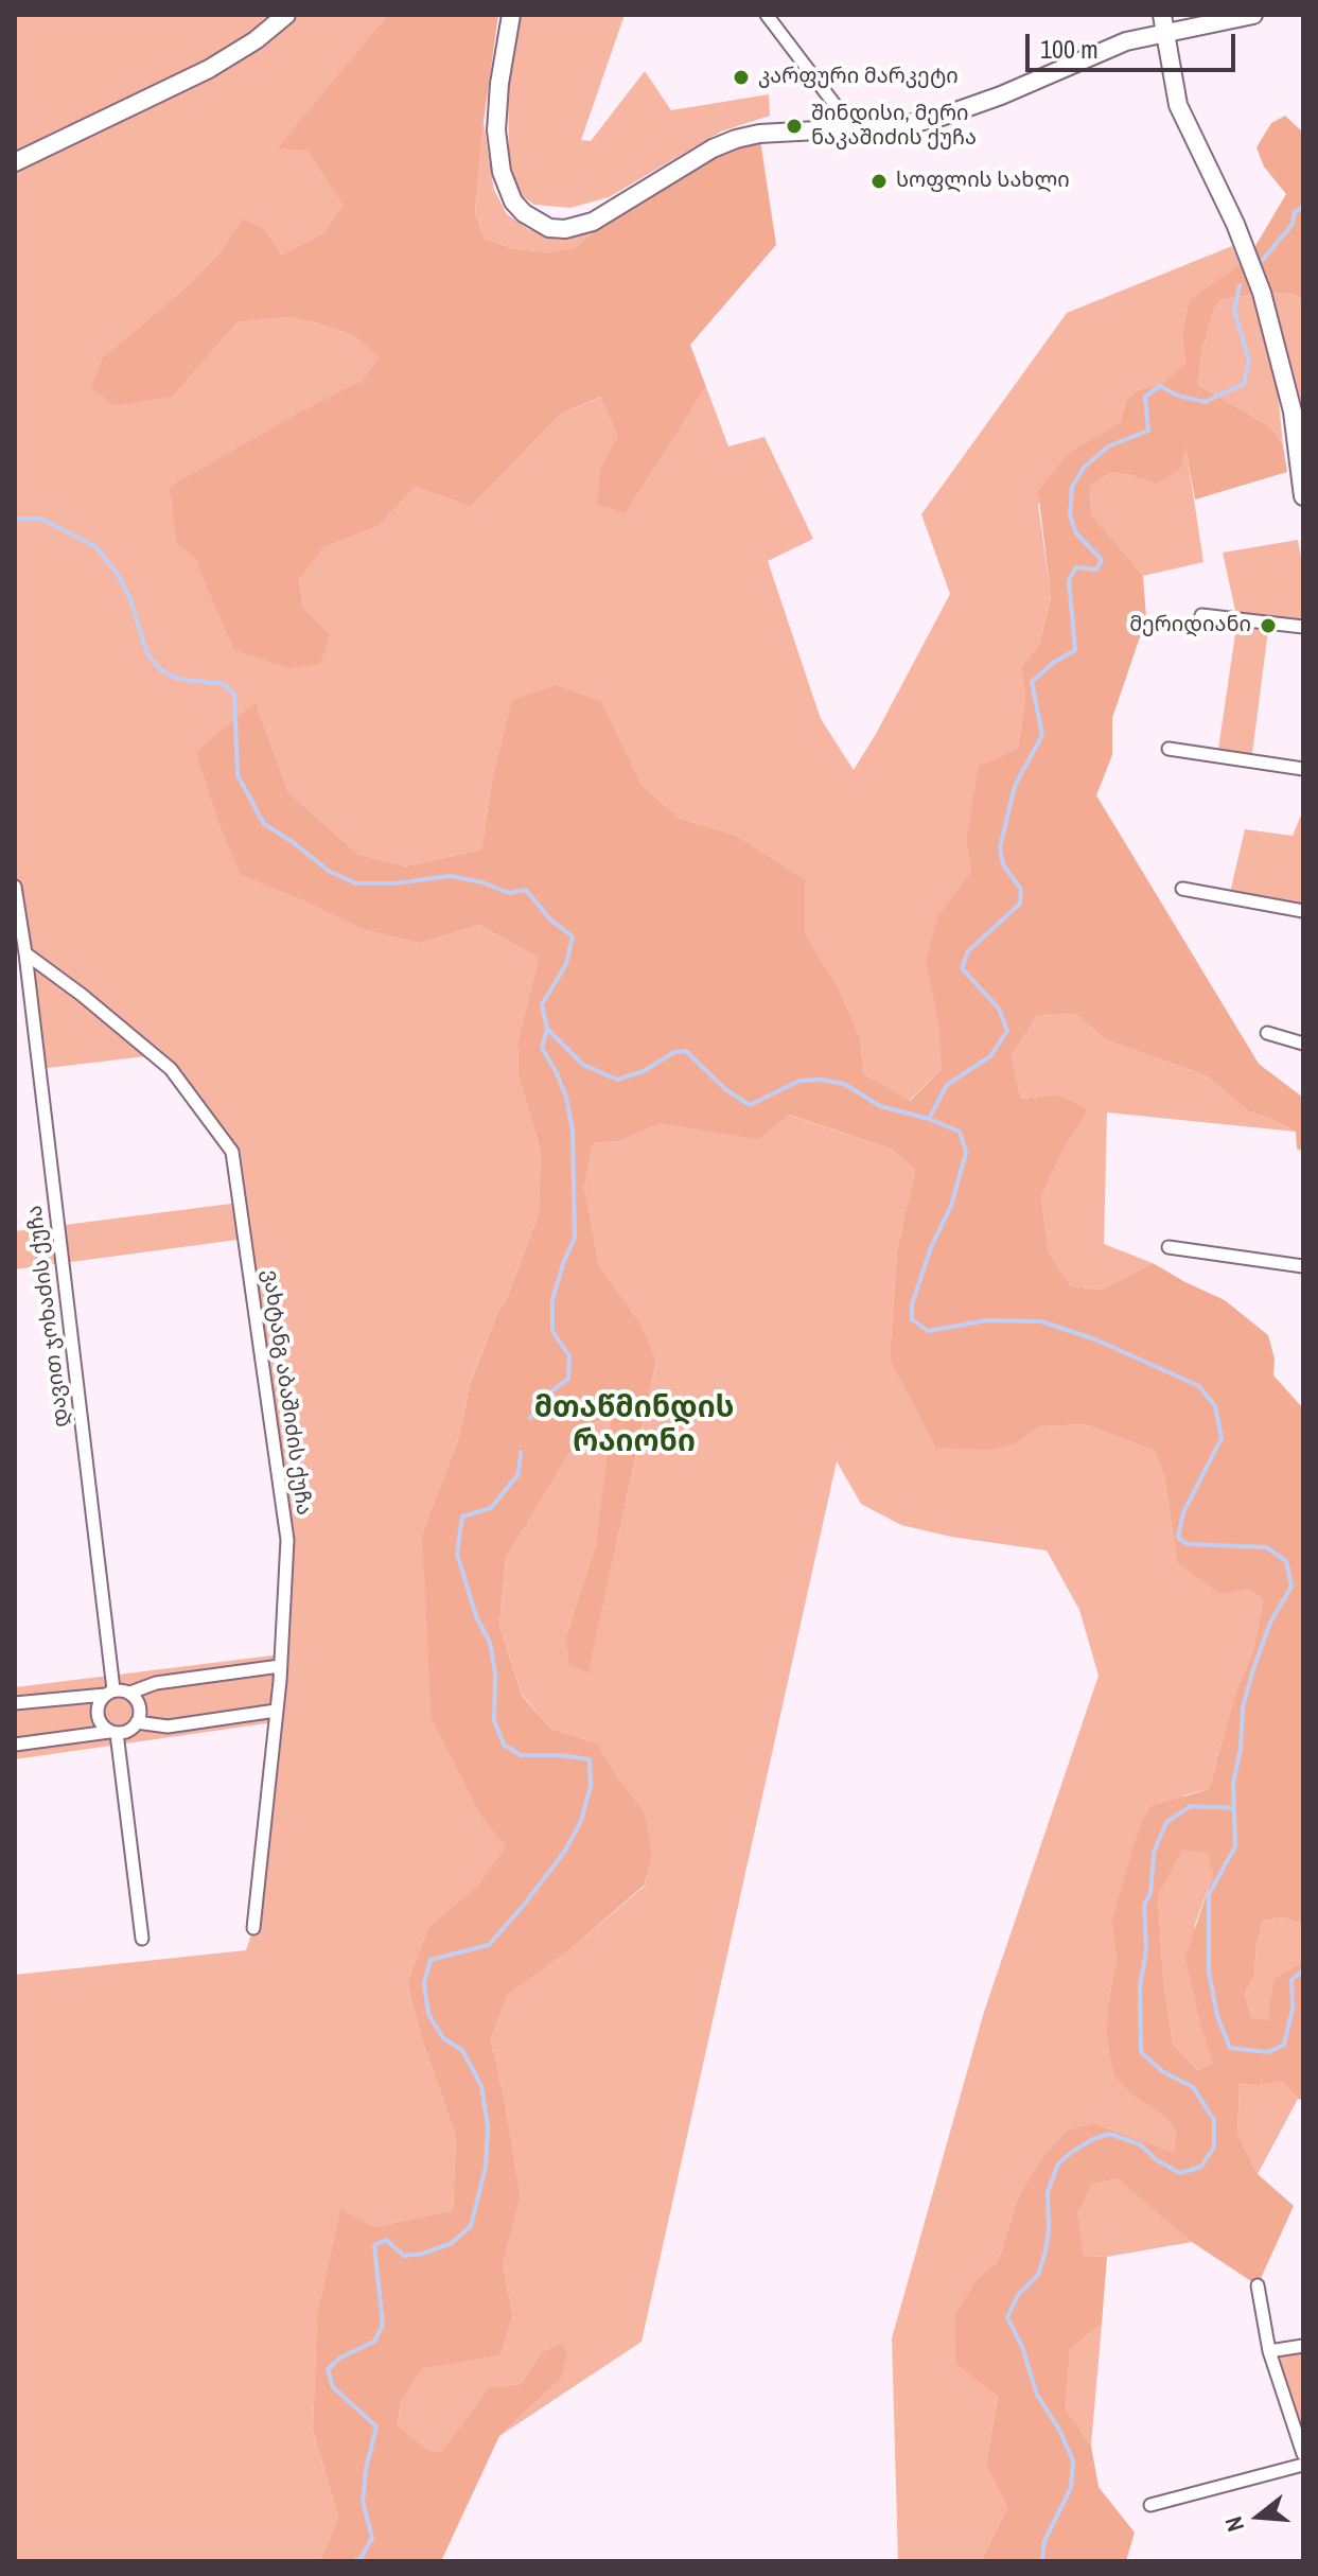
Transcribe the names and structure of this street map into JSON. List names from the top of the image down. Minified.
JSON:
{"streets":{"street":["დავით ჯოხაძის ქუჩა","ვახტანგ აბაშიძის ქუჩა"]},"crossings":[["დავით ჯოხაძის ქუჩა","ვახტანგ აბაშიძის ქუჩა"]],"districts":["მთაწმინდის რაიონი"],"places":["კარფური მარკეტი","შინდისი, მერი ნაკაშიძის ქუჩა","სოფლის სახლი","მერიდიანი"],"scale_bar":"100 m","north":"left"}
